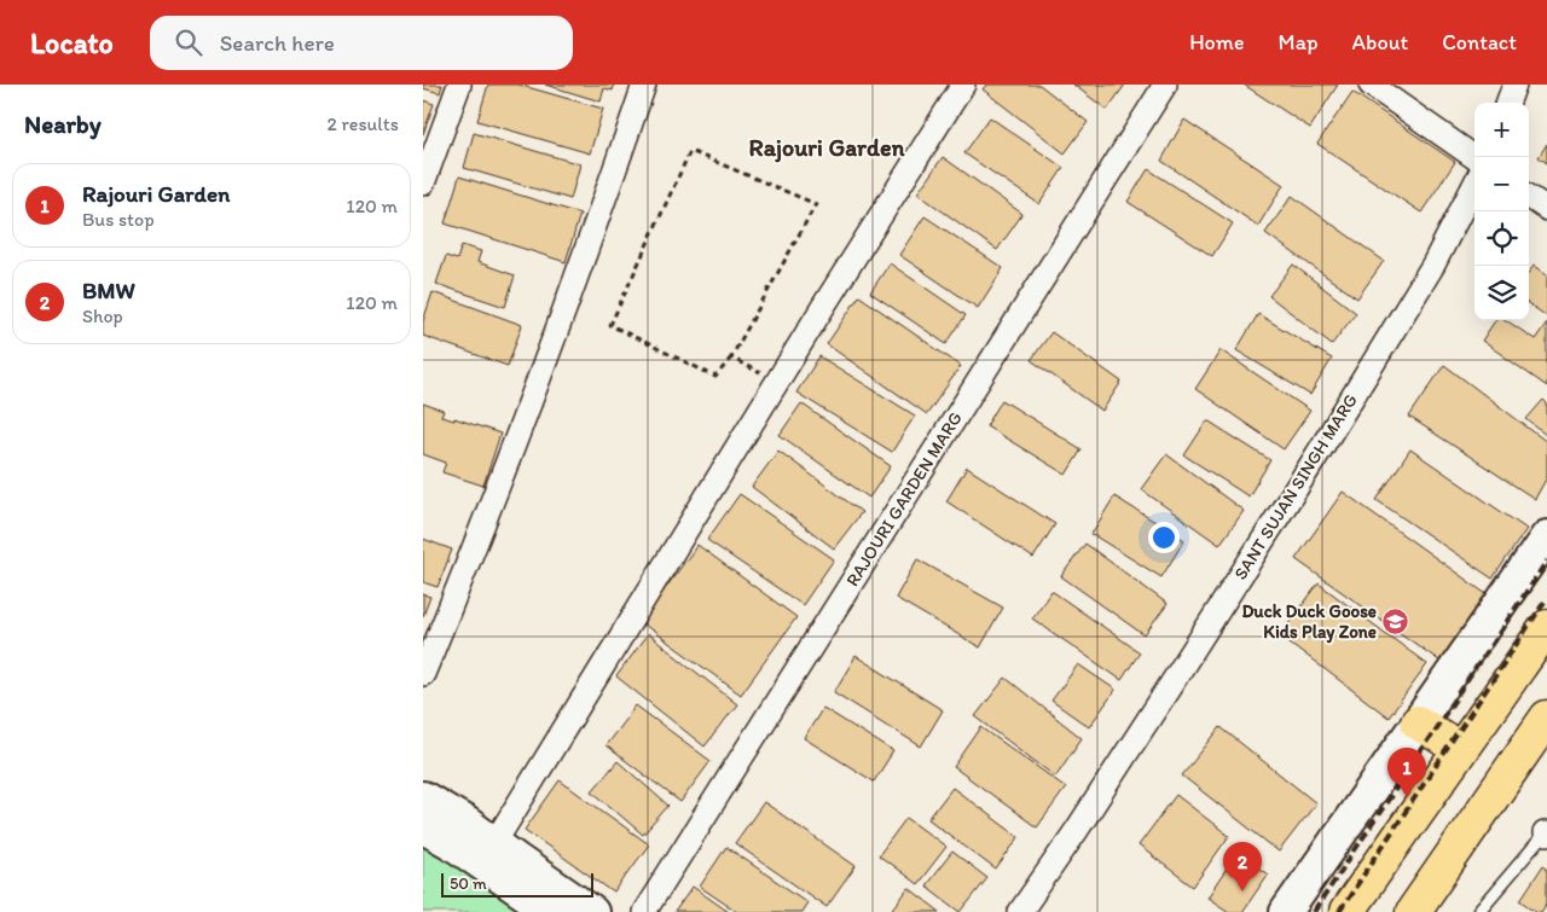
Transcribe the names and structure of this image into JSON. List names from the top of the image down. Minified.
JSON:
{"streets":{"street":["SANT SUJAN SINGH MARG","RAJOURI GARDEN MARG"]},"districts":["Rajouri Garden"],"places":{"school or university":["Duck Duck Goose Kids Play Zone"]},"scale_bar":"50 m","page":{"header":"Locato","search":"Search here","nav":["Home","Map","About","Contact"],"heading":["Nearby","2 results"],"map_buttons":["+","−"],"list":[{"mark":"1","name":"Rajouri Garden","note":"Bus stop","value":"120 m"},{"mark":"2","name":"BMW","note":"Shop","value":"120 m"}],"pins":["1","2"],"scale":"50 m"}}
